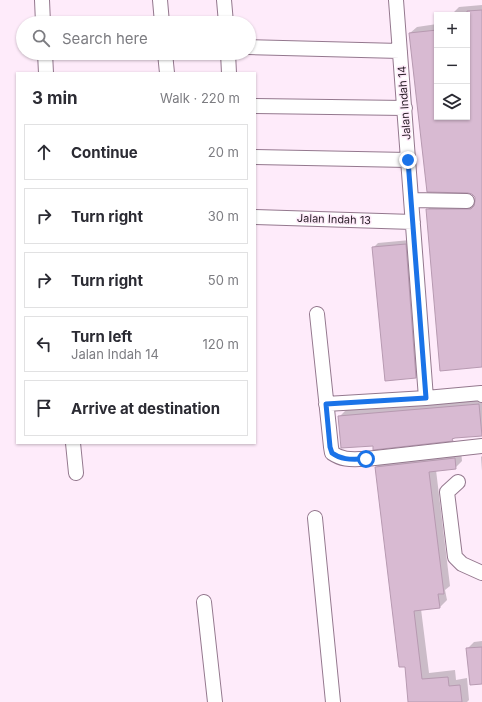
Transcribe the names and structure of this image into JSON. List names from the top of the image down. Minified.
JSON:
{"streets":{"street":["Jalan Indah 14","Jalan Indah 13"]},"crossings":[["Jalan Indah 14","Jalan Indah 13"]],"page":{"map_buttons":["+","−"],"search":"Search here","heading":["3 min","Walk · 220 m"],"list":[["Continue","20 m"],["Turn right","30 m"],["Turn right","50 m"],["Turn left","Jalan Indah 14","120 m"],"Arrive at destination"]}}
